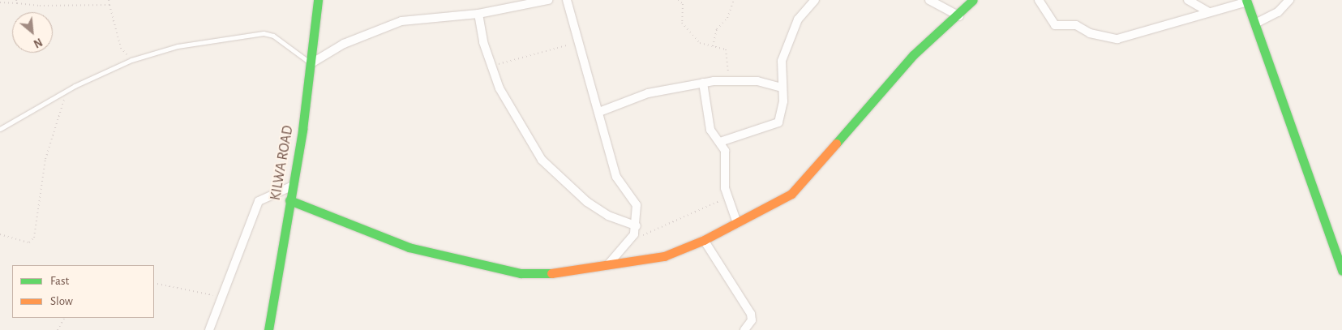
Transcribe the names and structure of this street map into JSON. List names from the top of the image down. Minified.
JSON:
{"streets":{"main road":["KILWA ROAD"]},"legend":["Fast","Slow"],"north":"bottom right"}
